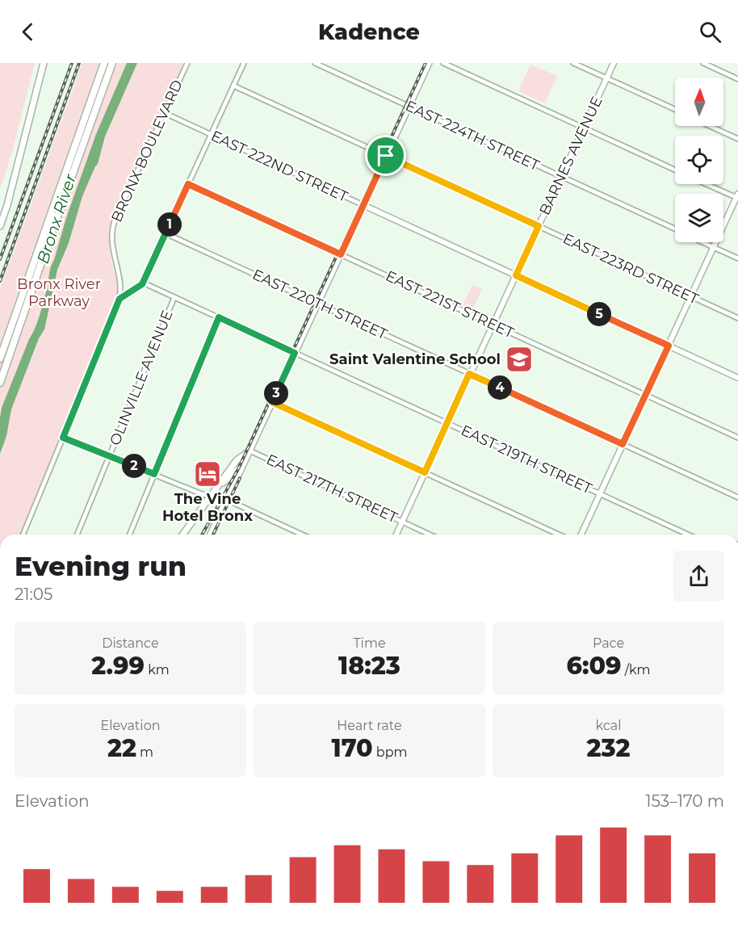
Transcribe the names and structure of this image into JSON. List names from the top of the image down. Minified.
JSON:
{"streets":{"street":["EAST 224TH STREET","BRONX BOULEVARD","BARNES AVENUE","EAST 222ND STREET","EAST 223RD STREET","EAST 220TH STREET","EAST 221ST STREET","OLINVILLE AVENUE","EAST 219TH STREET","EAST 217TH STREET"]},"crossings":[["EAST 224TH STREET","BARNES AVENUE"],["BRONX BOULEVARD","EAST 222ND STREET"],["BARNES AVENUE","EAST 222ND STREET"],["BARNES AVENUE","EAST 223RD STREET"],["BARNES AVENUE","EAST 220TH STREET"],["BARNES AVENUE","EAST 221ST STREET"],["BARNES AVENUE","EAST 219TH STREET"],["BARNES AVENUE","EAST 217TH STREET"],["OLINVILLE AVENUE","EAST 219TH STREET"]],"water":["Bronx River"],"parks":["Bronx River Parkway"],"places":{"school or university":["Saint Valentine School"],"hotel":["The Vine Hotel Bronx"]},"north":"top","page":{"header":"Kadence","pins":["1","5","4","3","2"],"heading":["Evening run","21:05"],"stats":[["Distance","2.99 km"],["Time","18:23"],["Pace","6:09 /km"],["Elevation","22 m"],["Heart rate","170 bpm"],["kcal","232"]],"chart":["Elevation","153–170 m"]}}
